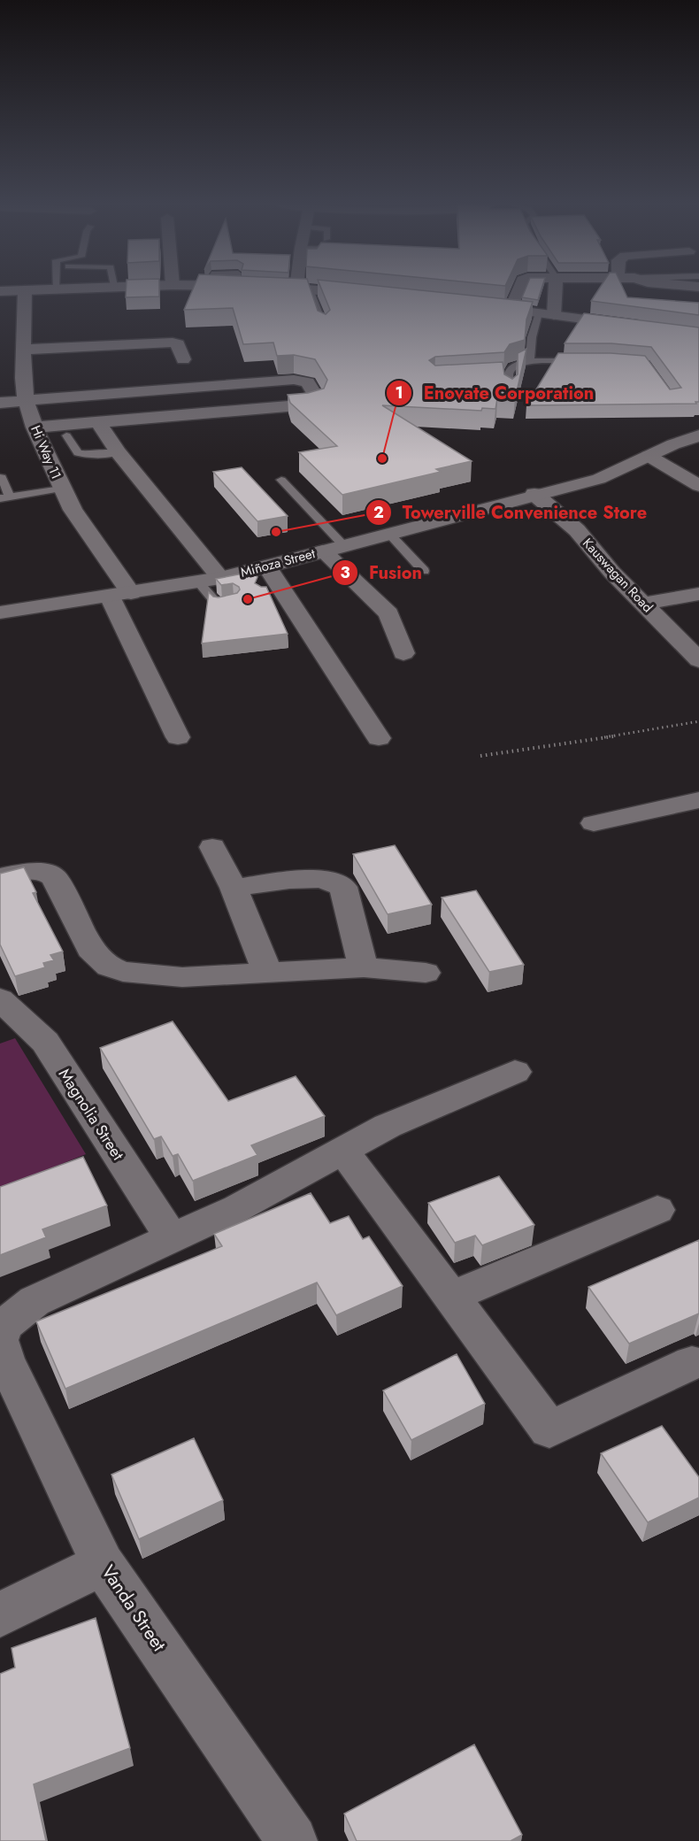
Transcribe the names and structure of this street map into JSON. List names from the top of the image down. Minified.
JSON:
{"streets":{"street":["Hi Way 11","Miñoza Street","Kauswagan Road","Magnolia Street","Vanda Street"]},"crossings":[["Hi Way 11","Miñoza Street"],["Miñoza Street","Kauswagan Road"]],"places":["Enovate Corporation","Towerville Convenience Store","Fusion"]}
